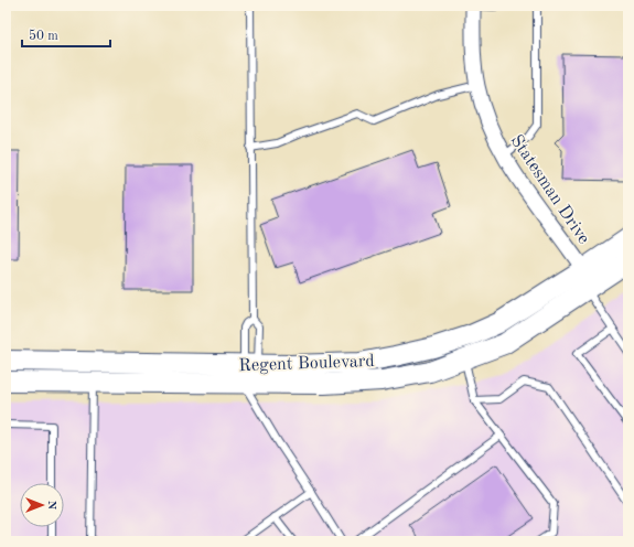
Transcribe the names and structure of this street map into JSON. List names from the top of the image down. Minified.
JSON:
{"streets":{"street":["Statesman Drive","Regent Boulevard"]},"crossings":[["Statesman Drive","Regent Boulevard"]],"scale_bar":"50 m","north":"right"}
